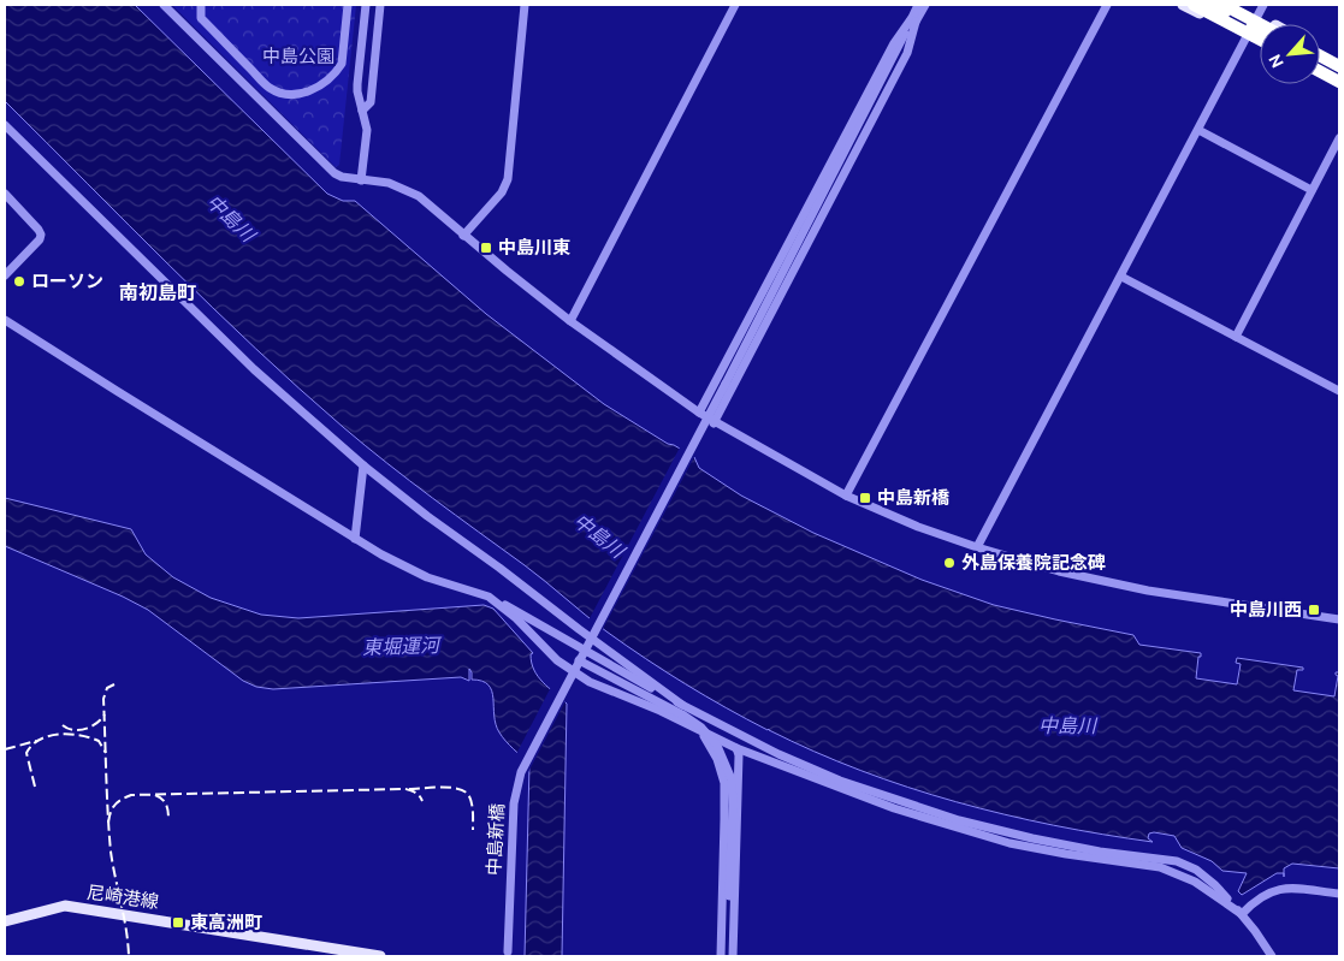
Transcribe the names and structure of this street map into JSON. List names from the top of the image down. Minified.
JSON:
{"streets":{"main road":["尼崎港線"],"street":["中島新橋"]},"districts":["南初島町"],"water":["中島川","東堀運河"],"parks":["中島公園"],"places":{"transit":["中島川東","中島新橋","中島川西","東高洲町"],"other":["ローソン","外島保養院記念碑"]},"north":"bottom left"}
